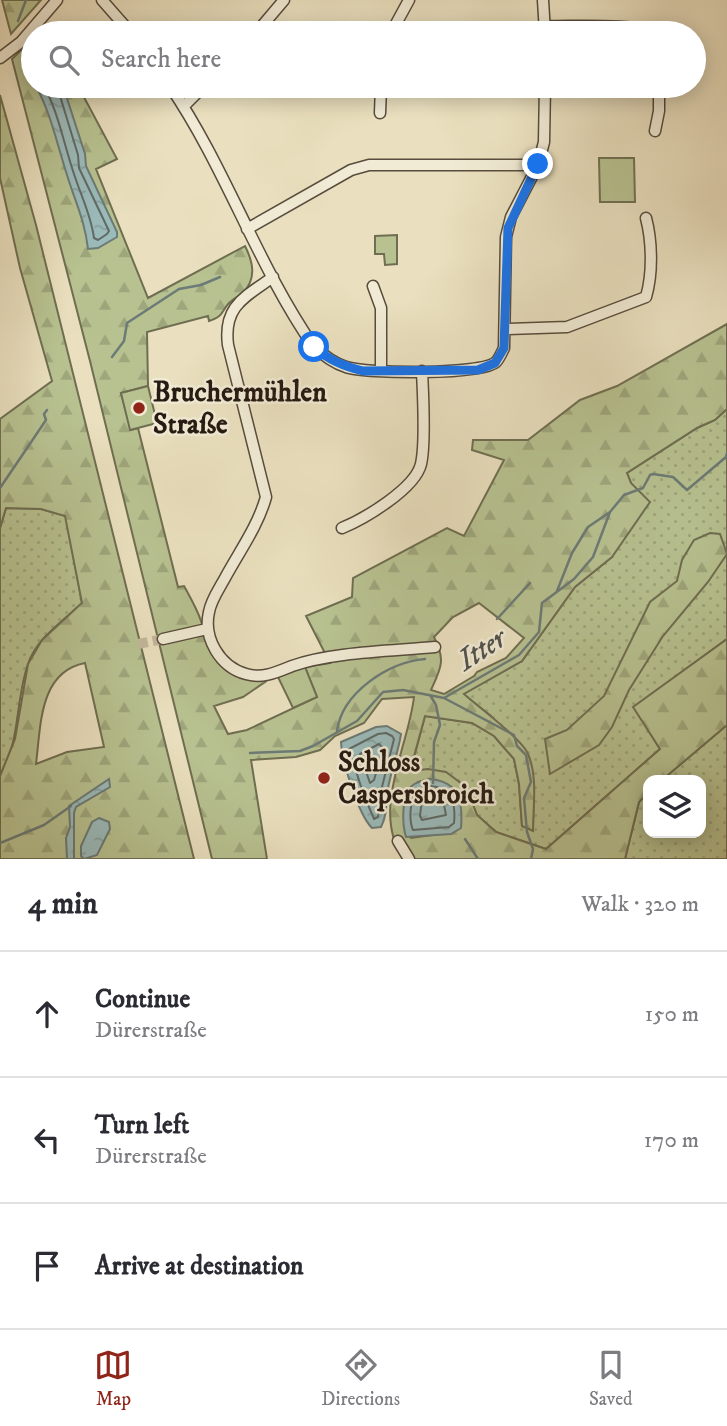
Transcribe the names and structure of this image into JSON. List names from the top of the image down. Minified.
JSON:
{"water":["Itter"],"places":["Bruchermühlen Straße","Schloss Caspersbroich"],"page":{"search":"Search here","heading":["4 min","Walk · 320 m"],"list":[["Continue","Dürerstraße","150 m"],["Turn left","Dürerstraße","170 m"],"Arrive at destination"],"nav":["Map","Directions","Saved"]}}
